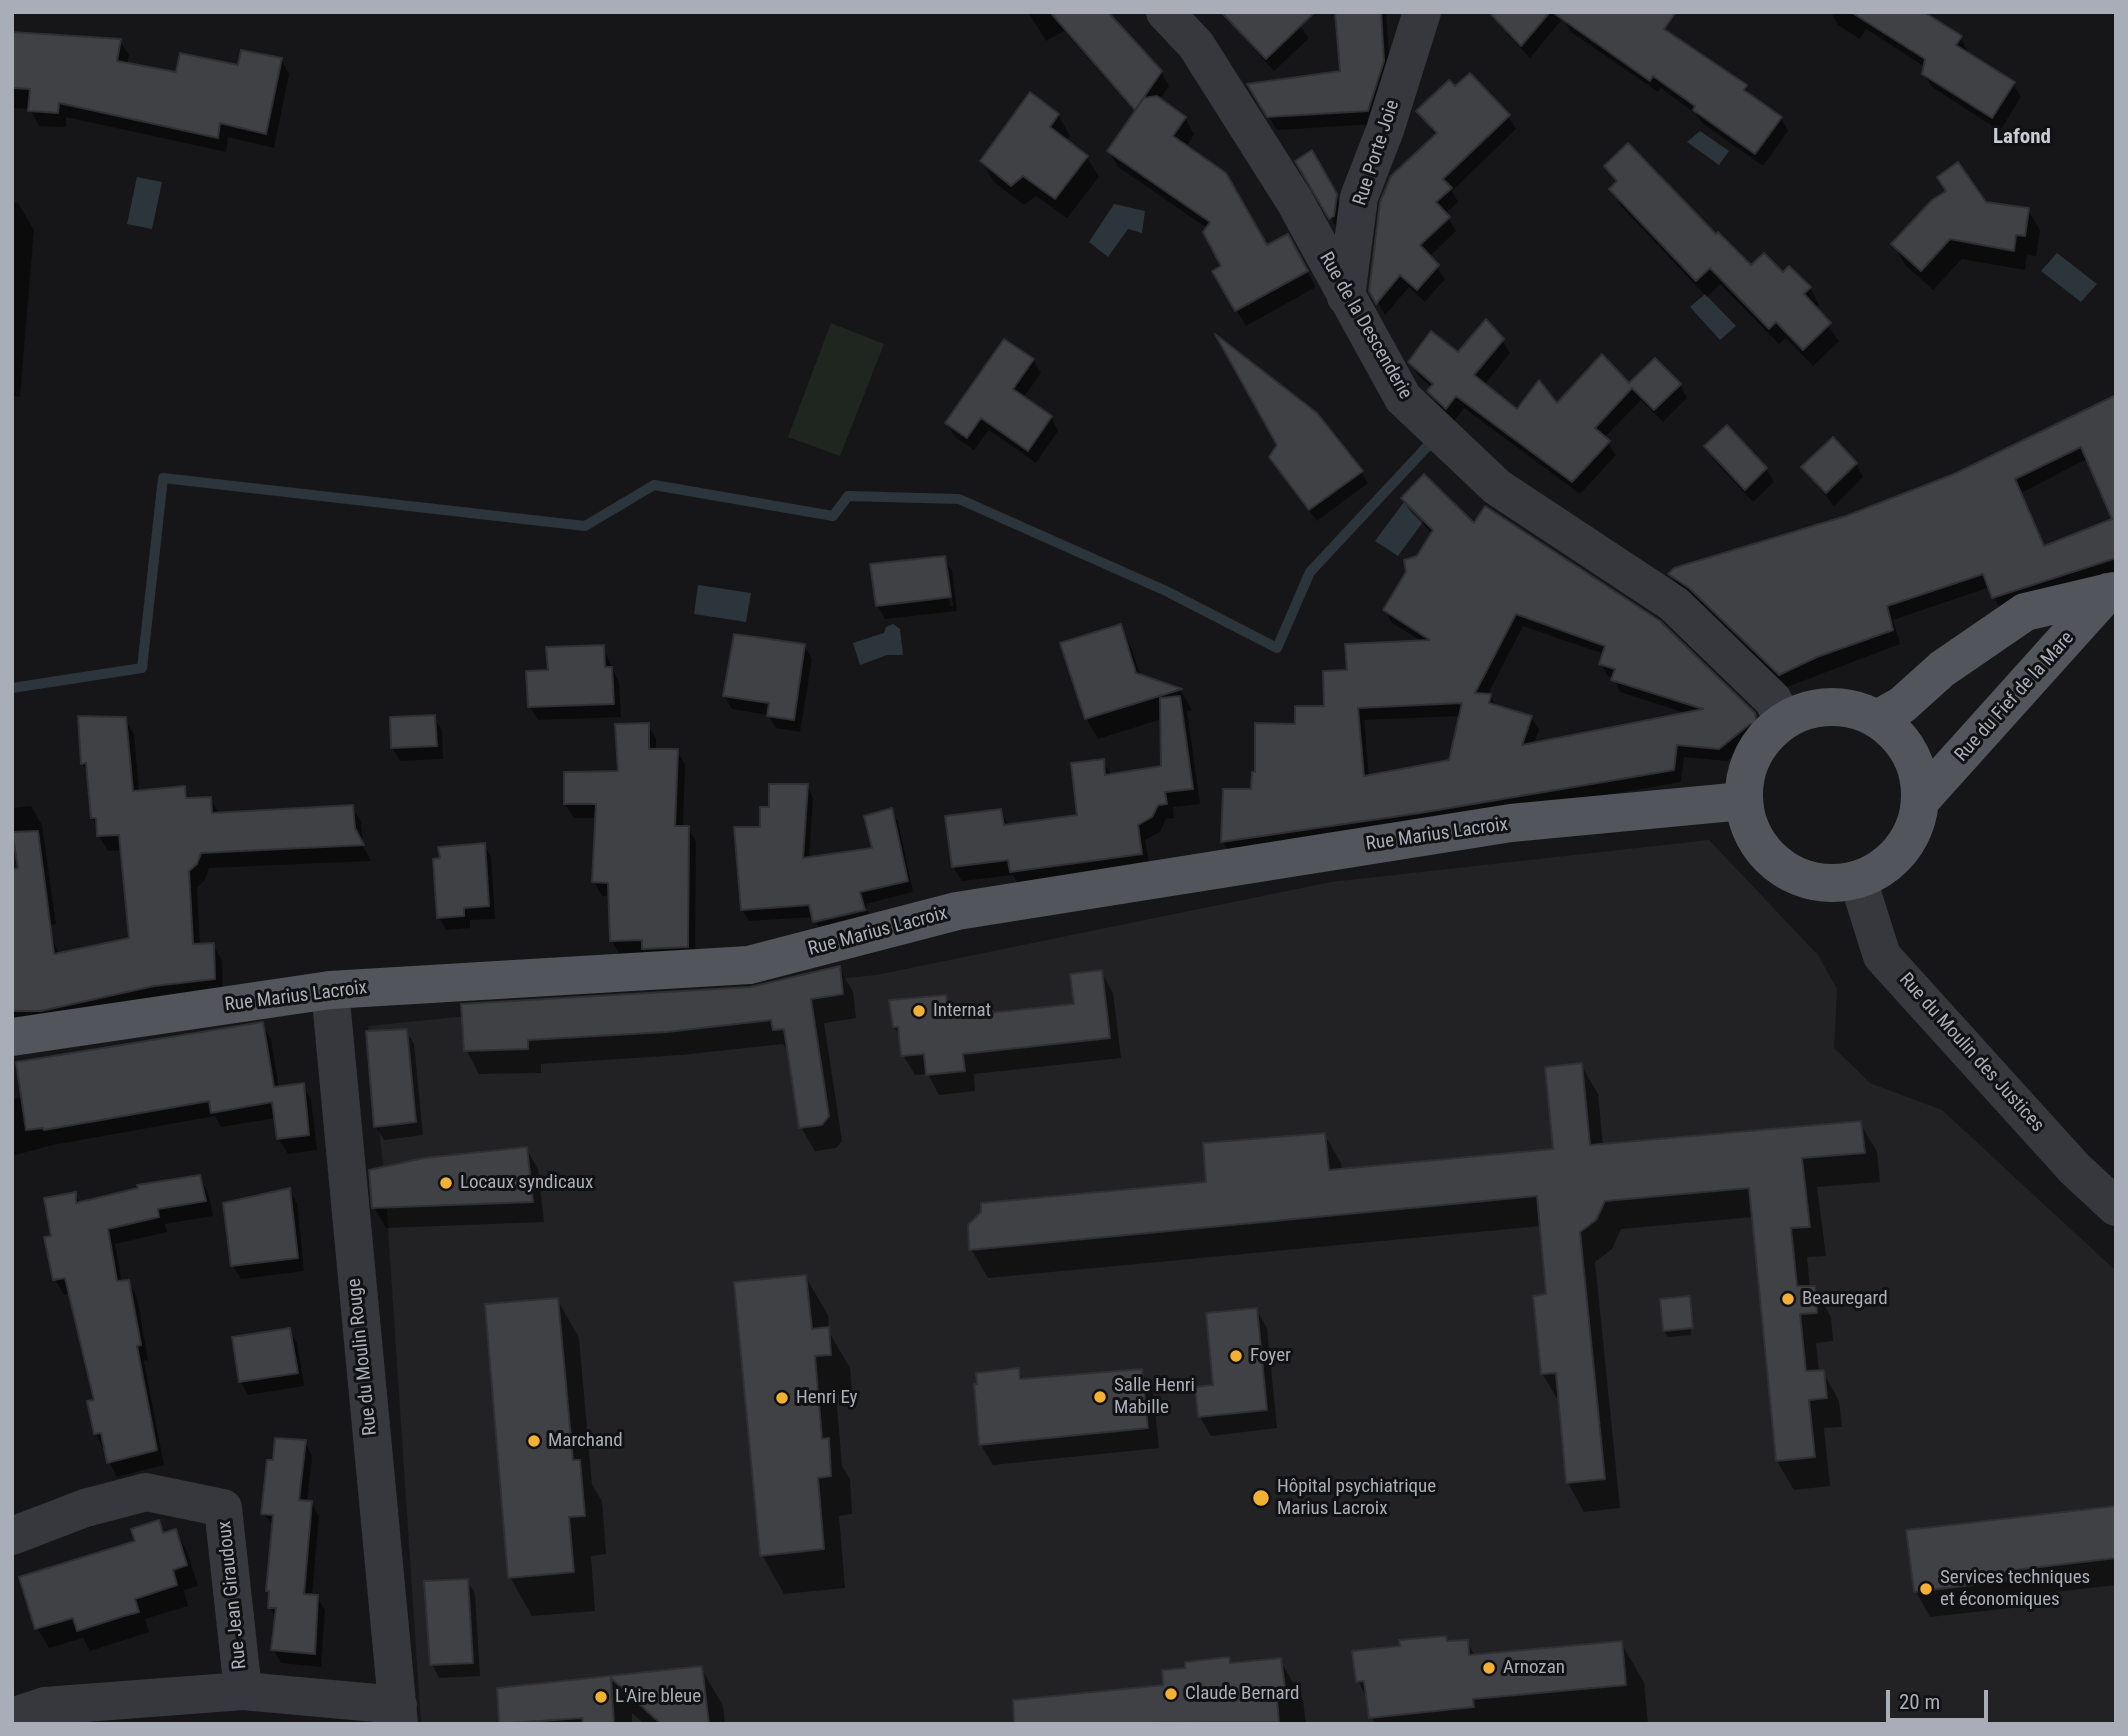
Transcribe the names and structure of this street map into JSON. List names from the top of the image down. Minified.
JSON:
{"streets":{"main road":["Rue du Fief de la Mare","Rue Marius Lacroix"],"street":["Rue Porte Joie","Rue de la Descenderie","Rue du Moulin des Justices","Rue du Moulin Rouge","Rue Jean Giraudoux"]},"crossings":[["Rue Porte Joie","Rue de la Descenderie"],["Rue de la Descenderie","Rue du Fief de la Mare"],["Rue de la Descenderie","Rue Marius Lacroix"],["Rue de la Descenderie","Rue du Moulin des Justices"],["Rue du Fief de la Mare","Rue Marius Lacroix"],["Rue du Fief de la Mare","Rue du Moulin des Justices"],["Rue Marius Lacroix","Rue du Moulin des Justices"],["Rue Marius Lacroix","Rue du Moulin Rouge"],["Rue du Moulin Rouge","Rue Jean Giraudoux"]],"districts":["Lafond"],"places":["Internat","Locaux syndicaux","Beauregard","Foyer","Salle Henri Mabille","Henri Ey","Marchand","Hôpital psychiatrique Marius Lacroix","Services techniques et économiques","Arnozan","Claude Bernard","L'Aire bleue"],"scale_bar":"20 m"}
